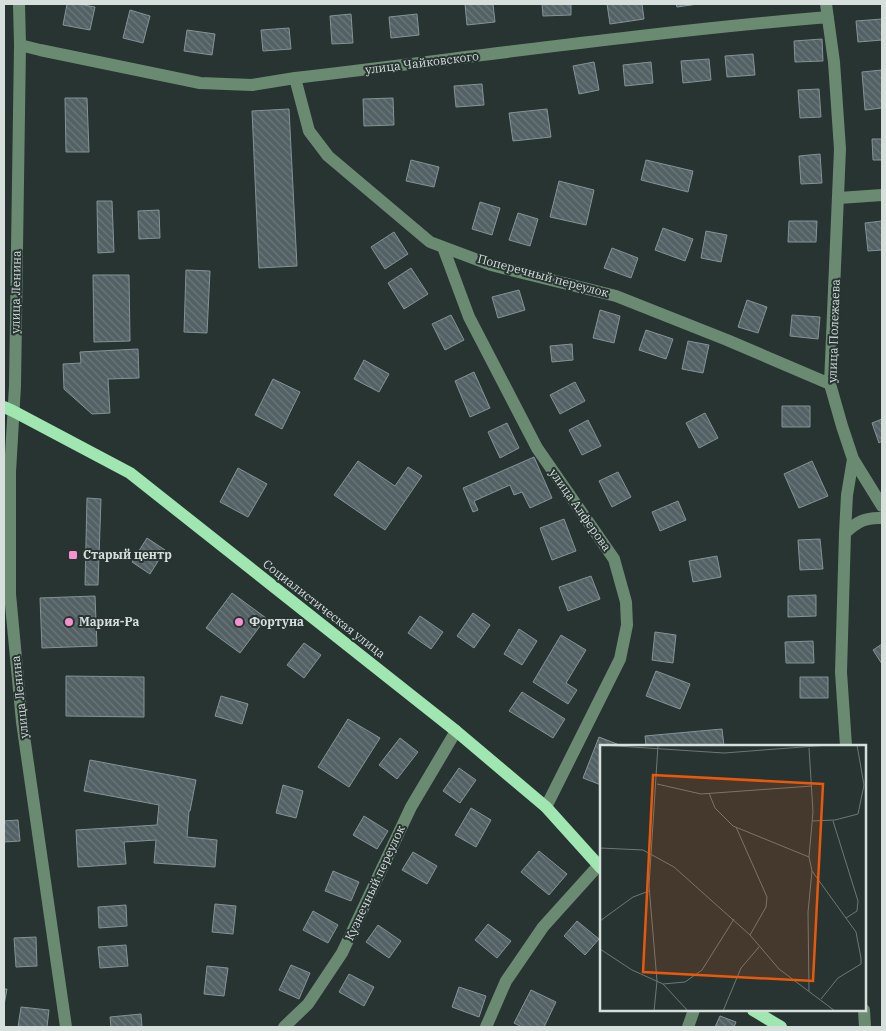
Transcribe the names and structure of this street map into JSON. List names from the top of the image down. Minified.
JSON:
{"streets":{"main road":["Социалистическая улица"],"street":["улица Чайковского","Поперечный переулок","улица Ленина","улица Полежаева","улица Алферова","Кузнечный переулок"]},"crossings":[["улица Чайковского","Поперечный переулок"],["улица Чайковского","улица Ленина"],["улица Чайковского","улица Полежаева"],["Поперечный переулок","улица Полежаева"],["Поперечный переулок","улица Алферова"],["улица Ленина","Социалистическая улица"],["улица Алферова","Социалистическая улица"],["Социалистическая улица","Кузнечный переулок"]],"places":{"transit":["Старый центр"],"other":["Мария-Ра","Фортуна"]}}
